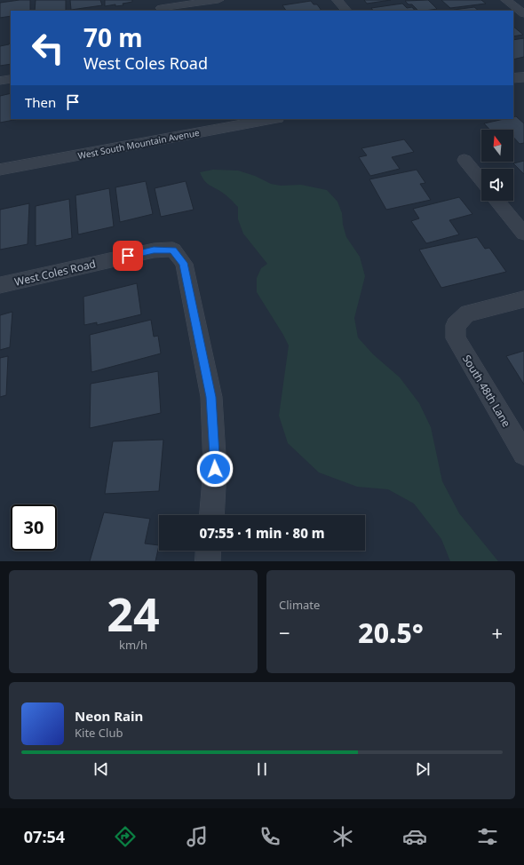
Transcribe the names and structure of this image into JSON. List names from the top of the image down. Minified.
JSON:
{"streets":{"street":["West South Mountain Avenue","West Coles Road","South 48th Lane"]},"north":"top","page":{"turn":["70 m","West Coles Road"],"then":"Then","limit":"30","trip":"07:55 · 1 min · 80 m","tile":[["24","km/h"],"Climate"],"heat":["−","20.5°","+"],"song":["Neon Rain","Kite Club"],"tabs":"07:54"}}
